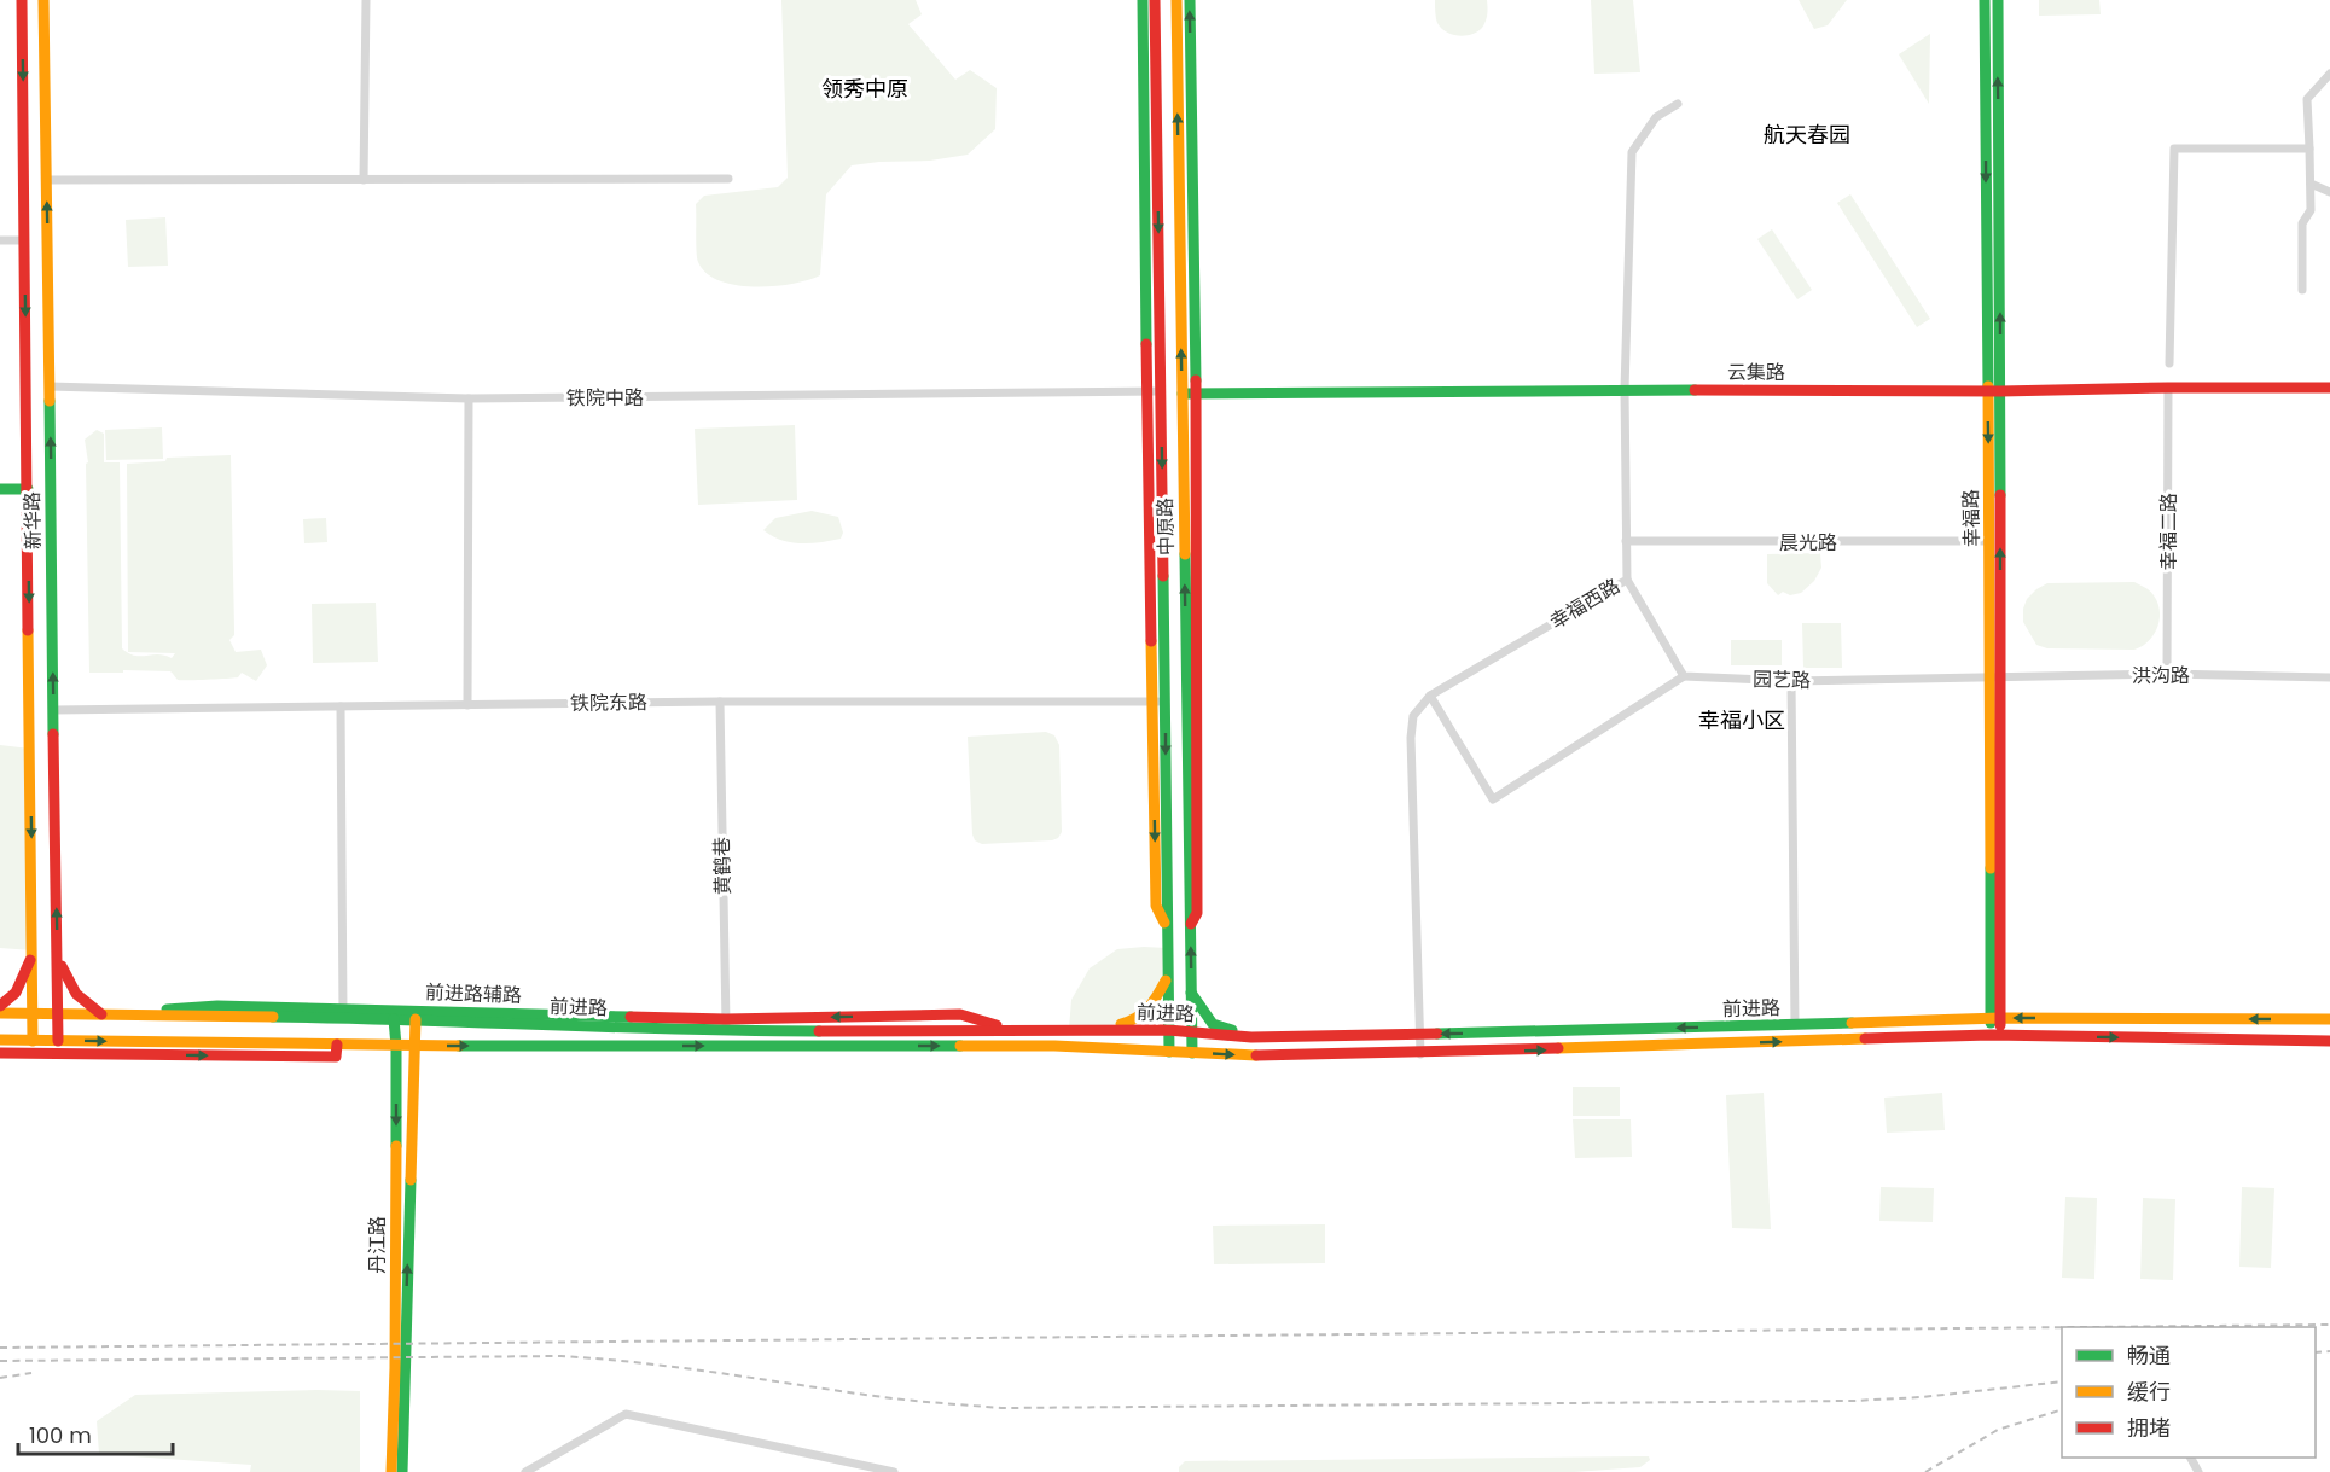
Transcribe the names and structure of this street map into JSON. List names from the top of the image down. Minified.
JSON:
{"streets":{"main road":["云集路","幸福路","新华路","中原路","前进路辅路","前进路","丹江路"],"street":["铁院中路","幸福二路","晨光路","幸福西路","洪沟路","园艺路","铁院东路","黄鹤巷"]},"crossings":[["云集路","幸福路"],["云集路","中原路"],["云集路","幸福二路"],["云集路","幸福西路"],["铁院中路","新华路"],["铁院中路","中原路"],["幸福路","晨光路"],["幸福路","洪沟路"],["幸福路","园艺路"],["幸福路","前进路"],["新华路","铁院东路"],["新华路","前进路"],["中原路","铁院东路"],["中原路","前进路"],["幸福二路","洪沟路"],["晨光路","幸福西路"],["幸福西路","前进路"],["洪沟路","园艺路"],["铁院东路","黄鹤巷"],["黄鹤巷","前进路辅路"],["黄鹤巷","前进路"],["前进路辅路","前进路"],["前进路","丹江路"]],"districts":["领秀中原","航天春园","幸福小区"],"legend":["畅通","缓行","拥堵"],"scale_bar":"100 m"}
